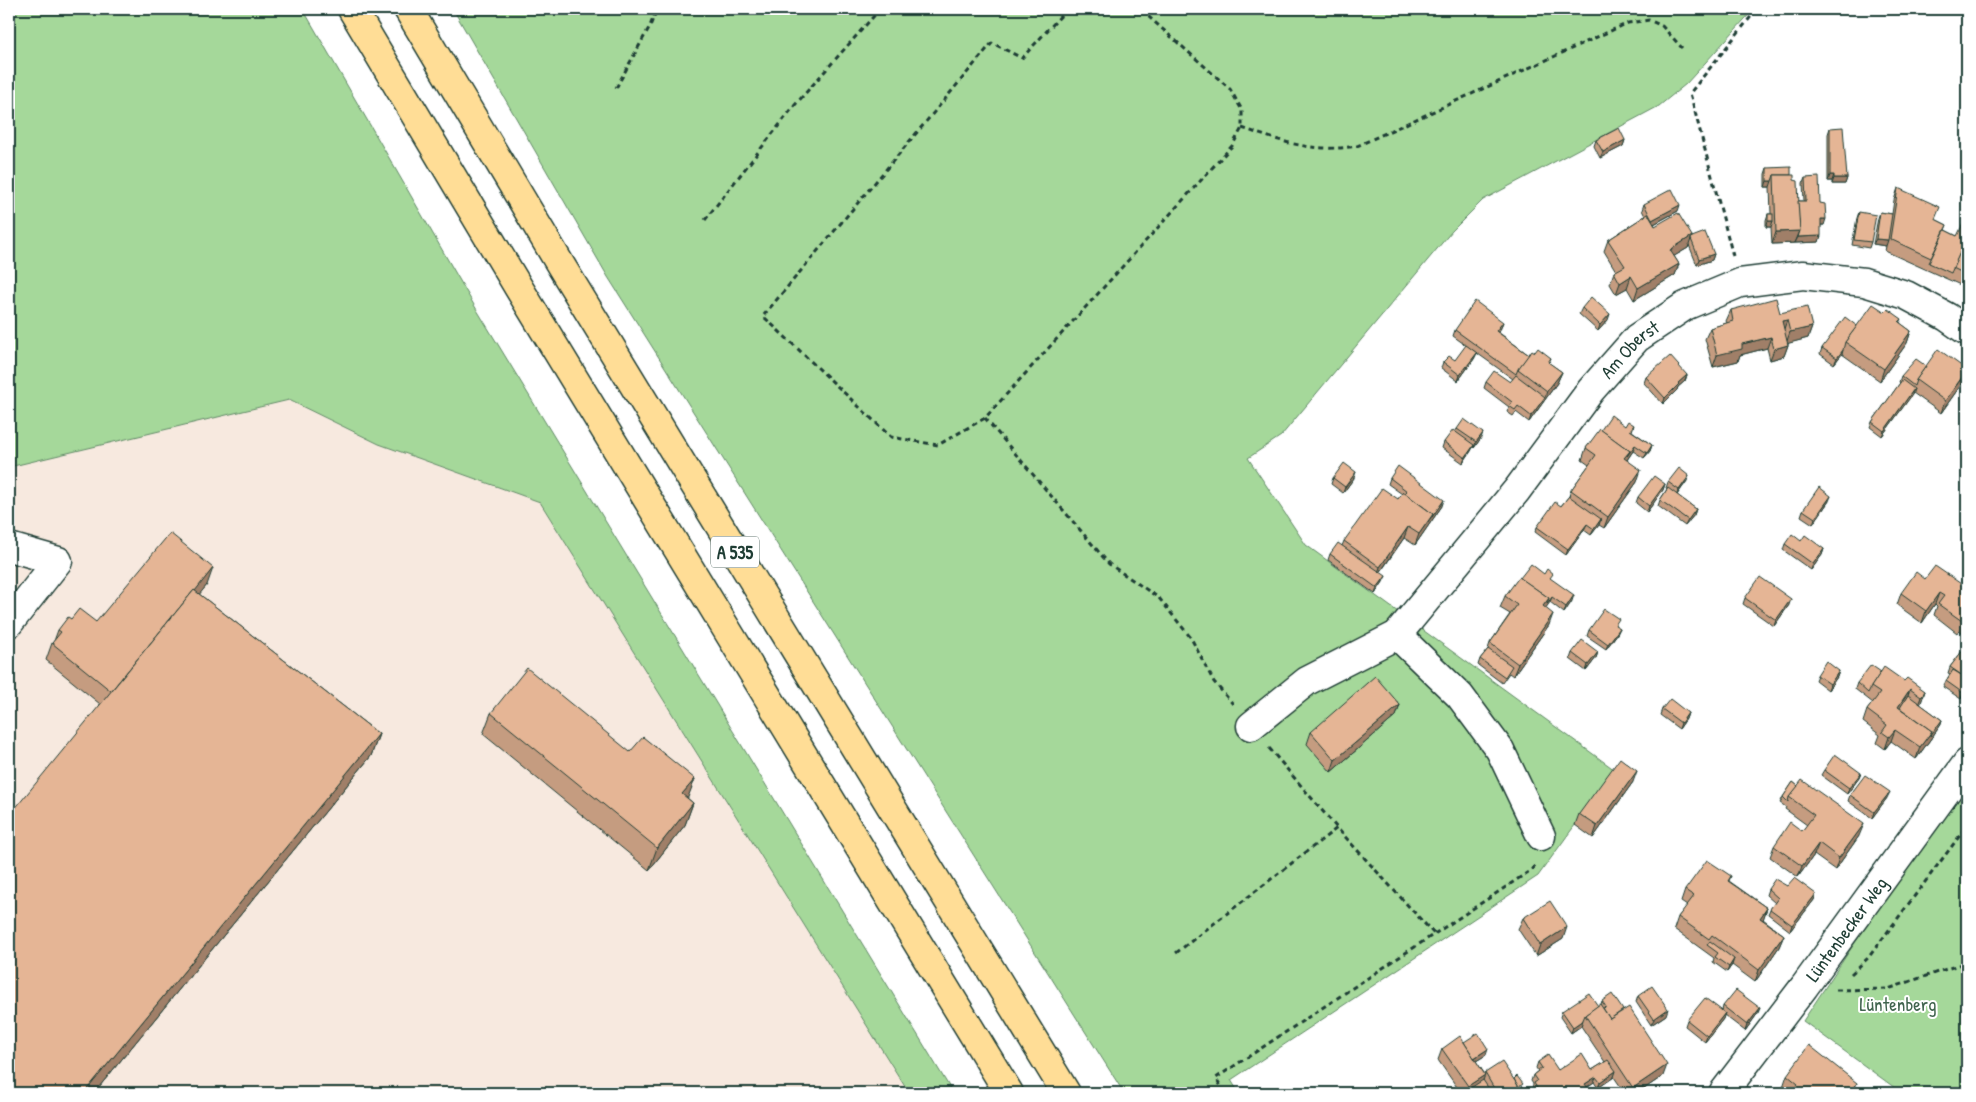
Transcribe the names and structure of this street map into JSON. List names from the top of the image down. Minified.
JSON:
{"streets":{"highway":["A 535"],"street":["Am Oberst","Lüntenbecker Weg"]},"parks":["Lüntenberg"]}
